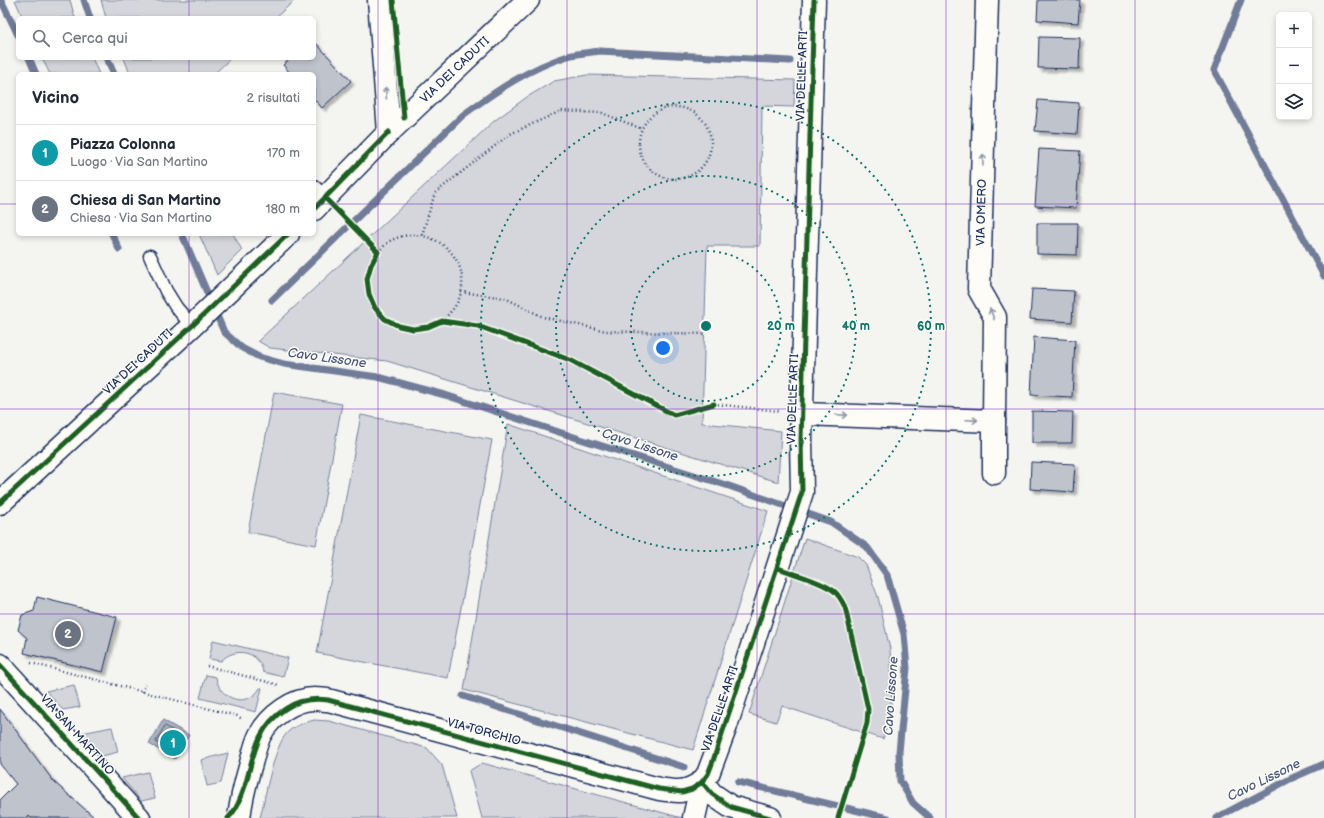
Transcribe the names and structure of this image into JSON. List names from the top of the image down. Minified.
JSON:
{"streets":{"street":["VIA DEI CADUTI","VIA DELLE ARTI","VIA OMERO","VIA TORCHIO","VIA SAN MARTINO"]},"crossings":[["VIA DELLE ARTI","VIA TORCHIO"]],"one_way":["VIA OMERO"],"water":["Cavo Lissone"],"page":{"map_buttons":["+","−"],"search":"Cerca qui","heading":["Vicino","2 risultati"],"list":[{"mark":"1","name":"Piazza Colonna","note":"Luogo · Via San Martino","value":"170 m"},{"mark":"2","name":"Chiesa di San Martino","note":"Chiesa · Via San Martino","value":"180 m"}],"pins":["2","1"]},"rings":["20 m","40 m","60 m"]}
